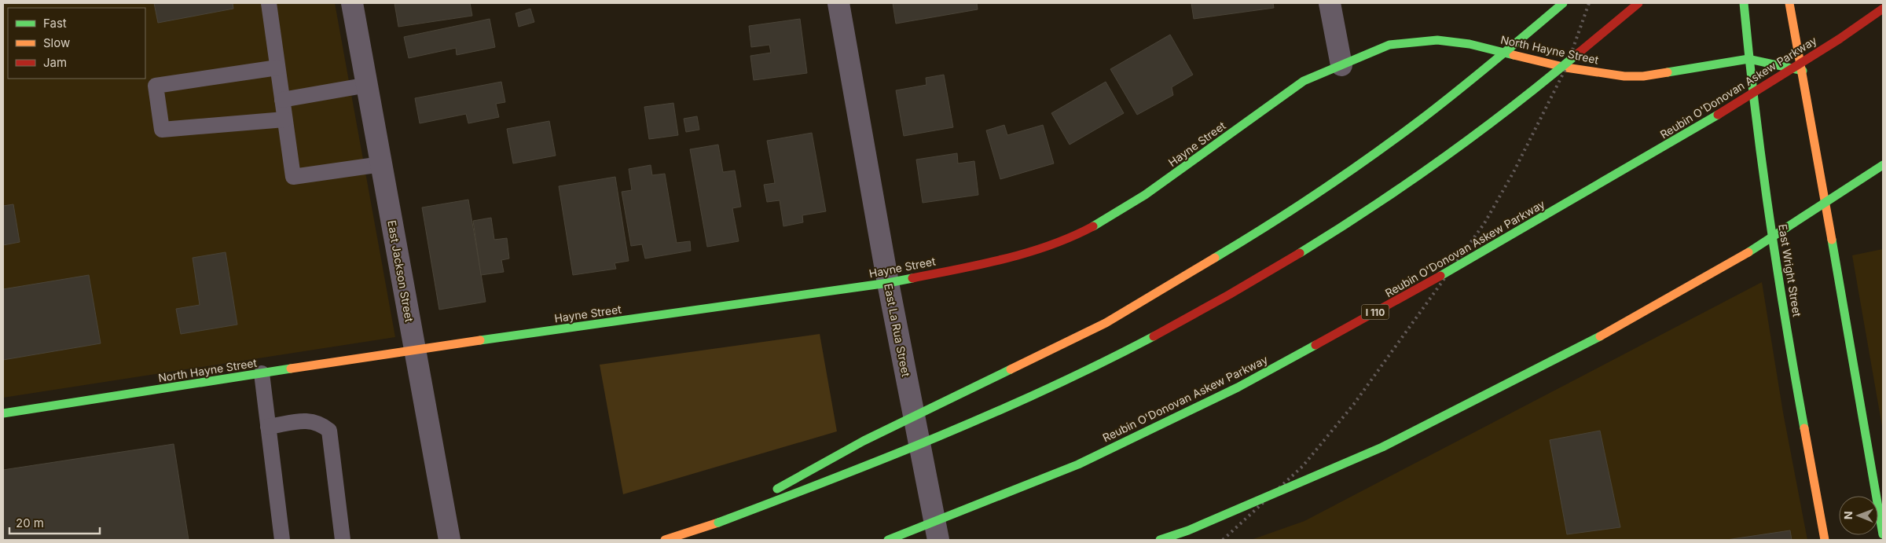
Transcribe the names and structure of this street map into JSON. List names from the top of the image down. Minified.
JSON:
{"streets":{"main road":["North Hayne Street","Reubin O'Donovan Askew Parkway","Hayne Street","East Wright Street","I 110"],"street":["East Jackson Street","East La Rua Street"]},"crossings":[["North Hayne Street","Hayne Street"],["North Hayne Street","East Wright Street"],["North Hayne Street","East Jackson Street"],["Hayne Street","East Jackson Street"],["Hayne Street","East La Rua Street"]],"legend":["Fast","Slow","Jam"],"scale_bar":"20 m","north":"left"}
